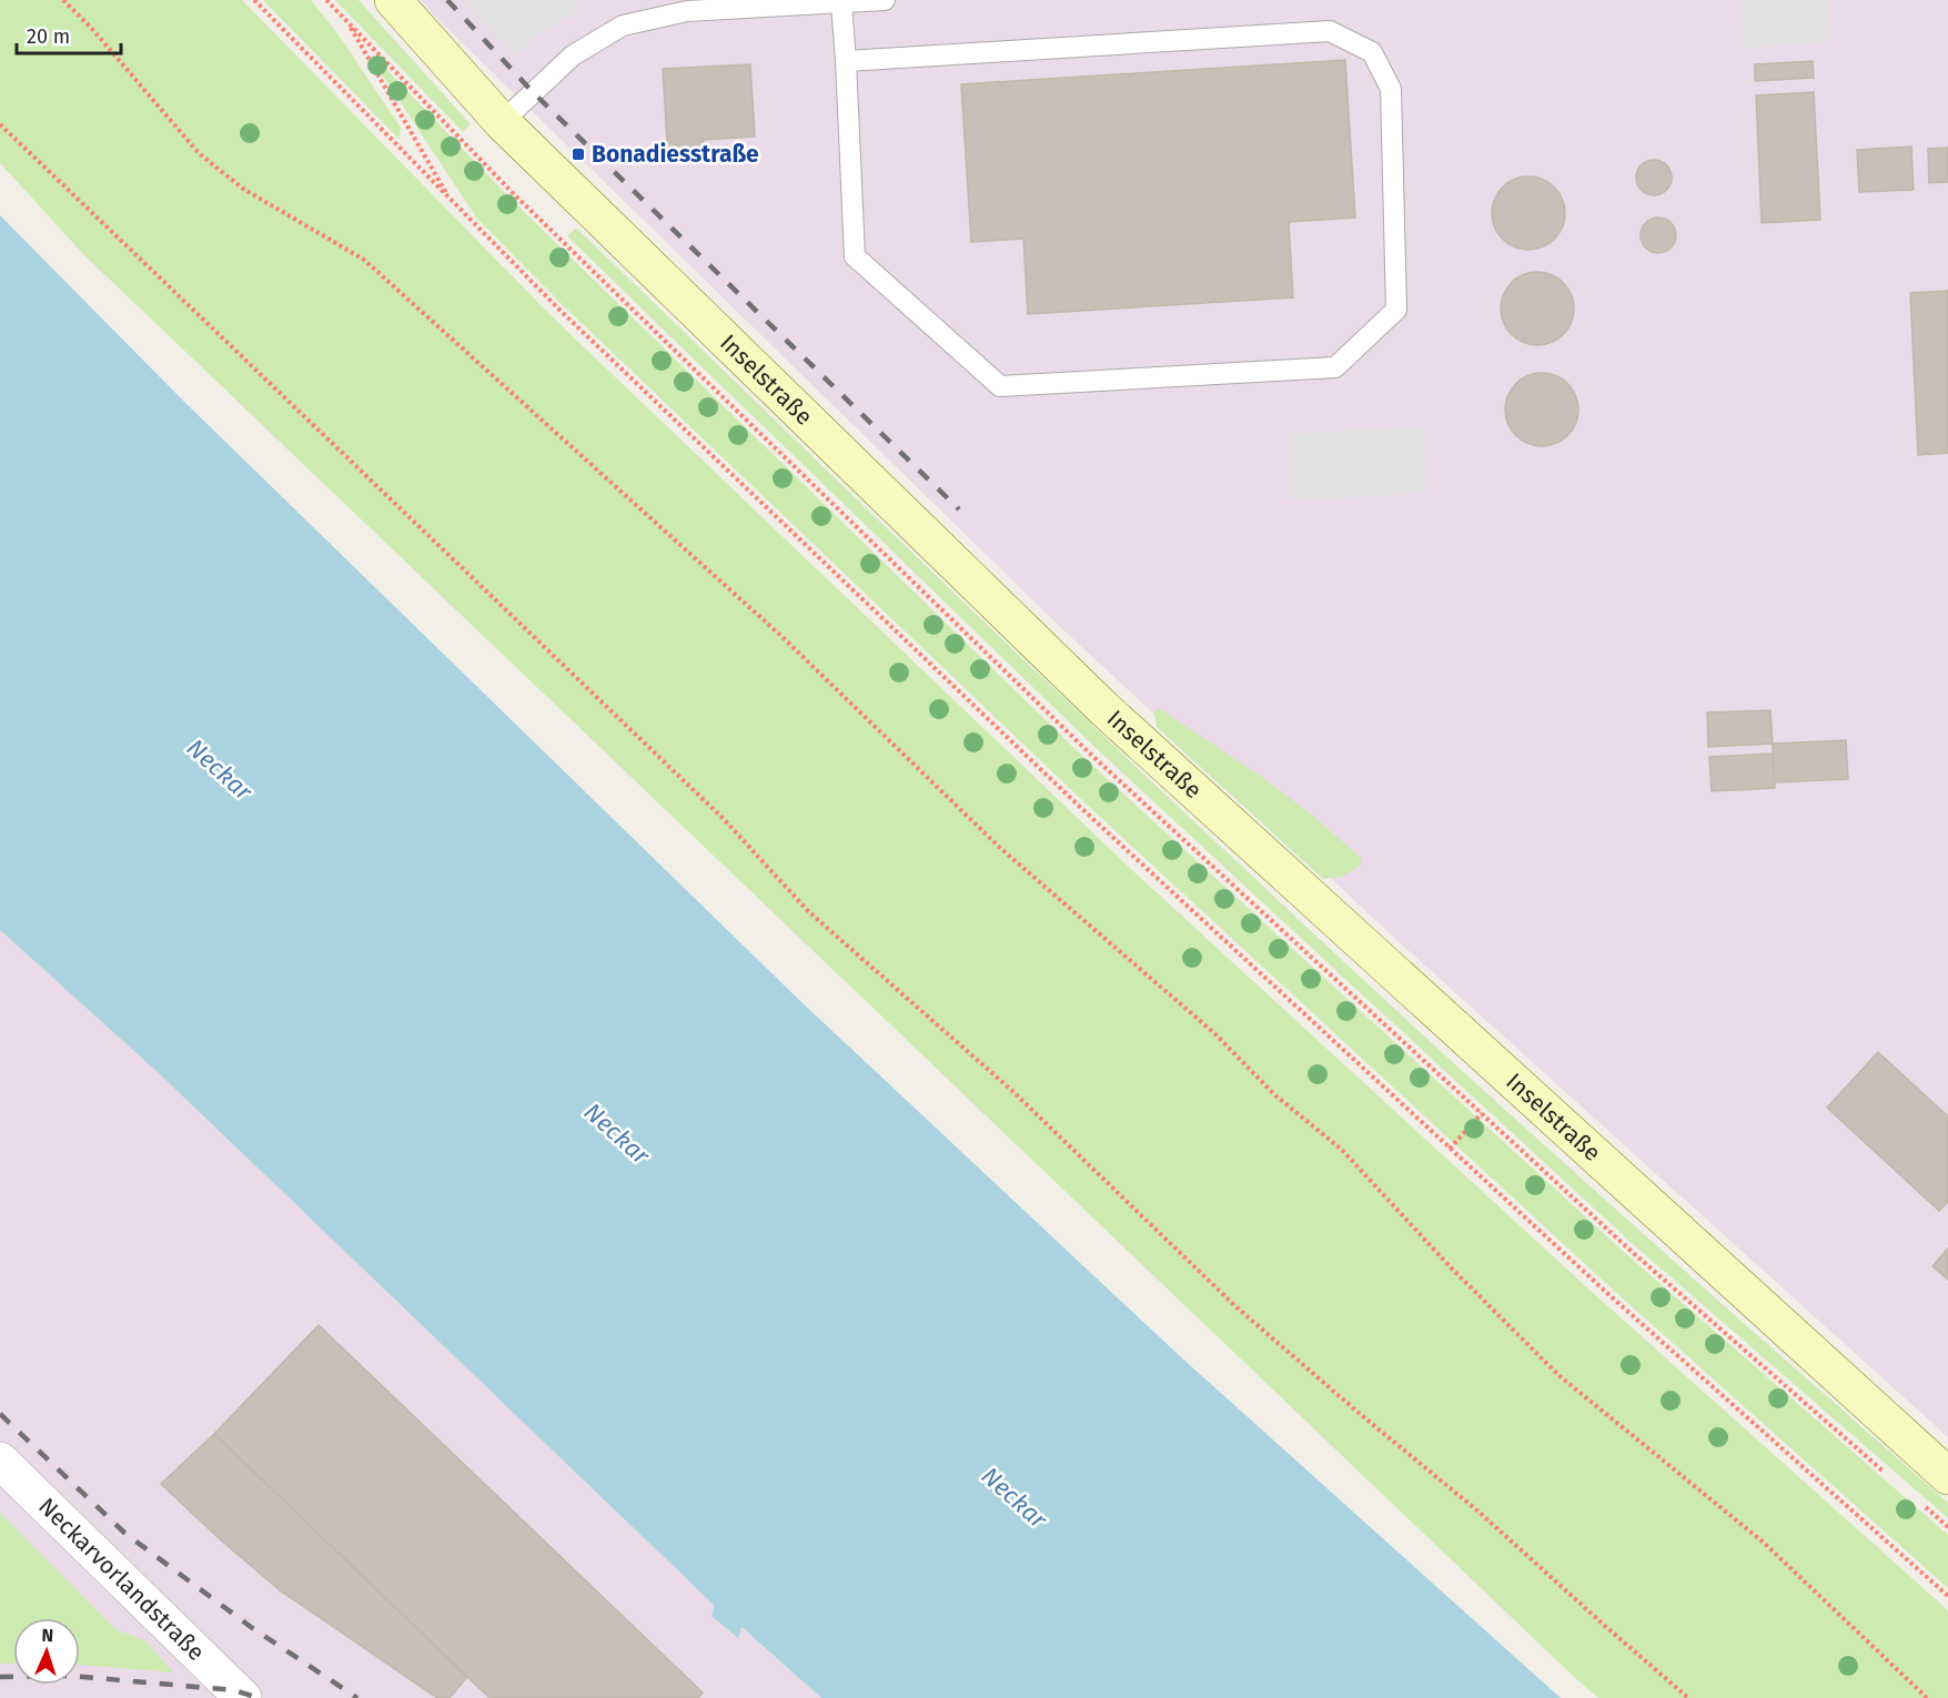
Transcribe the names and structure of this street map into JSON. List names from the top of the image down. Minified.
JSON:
{"streets":{"street":["Inselstraße","Neckarvorlandstraße"]},"water":["Neckar"],"places":{"transit":["Bonadiesstraße"]},"scale_bar":"20 m","north":"top"}
